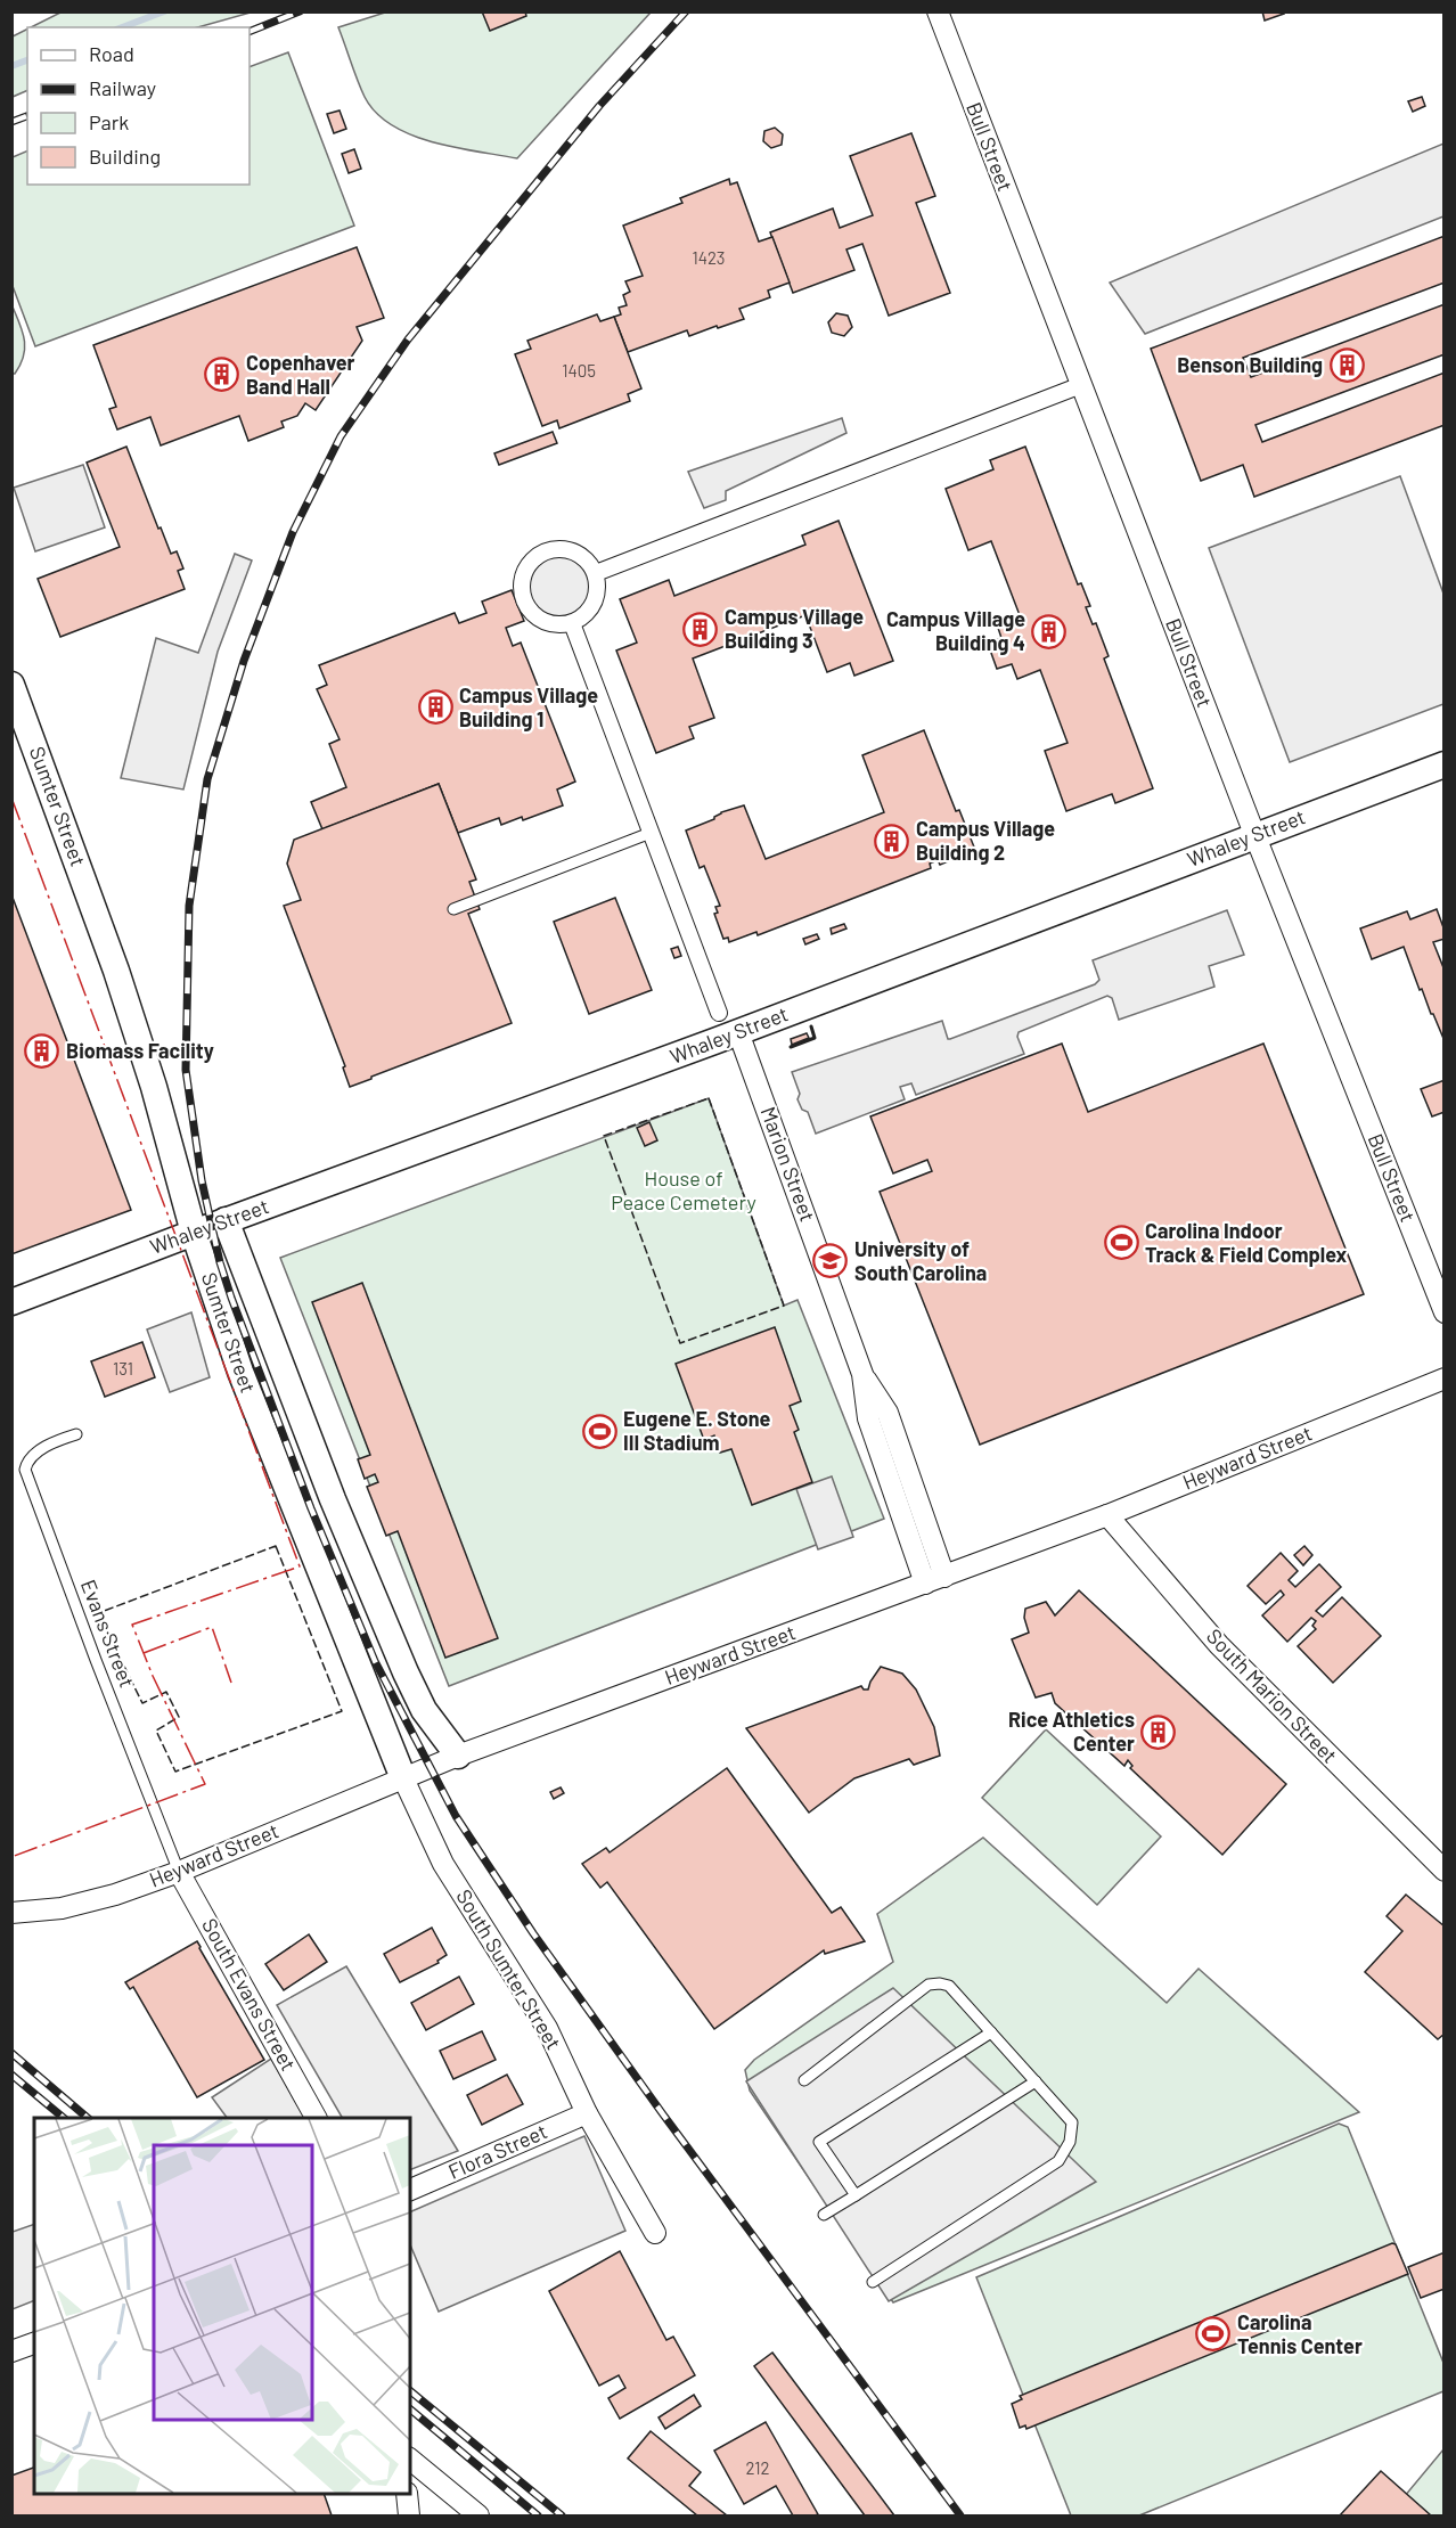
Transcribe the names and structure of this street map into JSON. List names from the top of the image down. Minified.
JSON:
{"streets":{"street":["Bull Street","Sumter Street","Whaley Street","Marion Street","Heyward Street","South Marion Street","South Sumter Street","South Evans Street","Flora Street"],"lane":["Evans Street"]},"crossings":[["Bull Street","Whaley Street"],["Sumter Street","Whaley Street"],["Sumter Street","Heyward Street"],["Sumter Street","South Sumter Street"],["Whaley Street","Marion Street"],["Marion Street","Heyward Street"],["Heyward Street","Evans Street"],["Heyward Street","South Marion Street"],["Heyward Street","South Sumter Street"],["Heyward Street","South Evans Street"],["Evans Street","South Evans Street"],["South Sumter Street","Flora Street"]],"parks":["House of Peace Cemetery"],"places":{"building":["Benson Building","Copenhaver Band Hall","Campus Village Building 3","Campus Village Building 4","Campus Village Building 1","Campus Village Building 2","Biomass Facility","Rice Athletics Center"],"sports":["Carolina Indoor Track & Field Complex","Eugene E. Stone III Stadium","Carolina Tennis Center"],"school or university":["University of South Carolina"]},"house_numbers":["1423","1405","131","212"],"legend":["Road","Railway","Park","Building"]}
